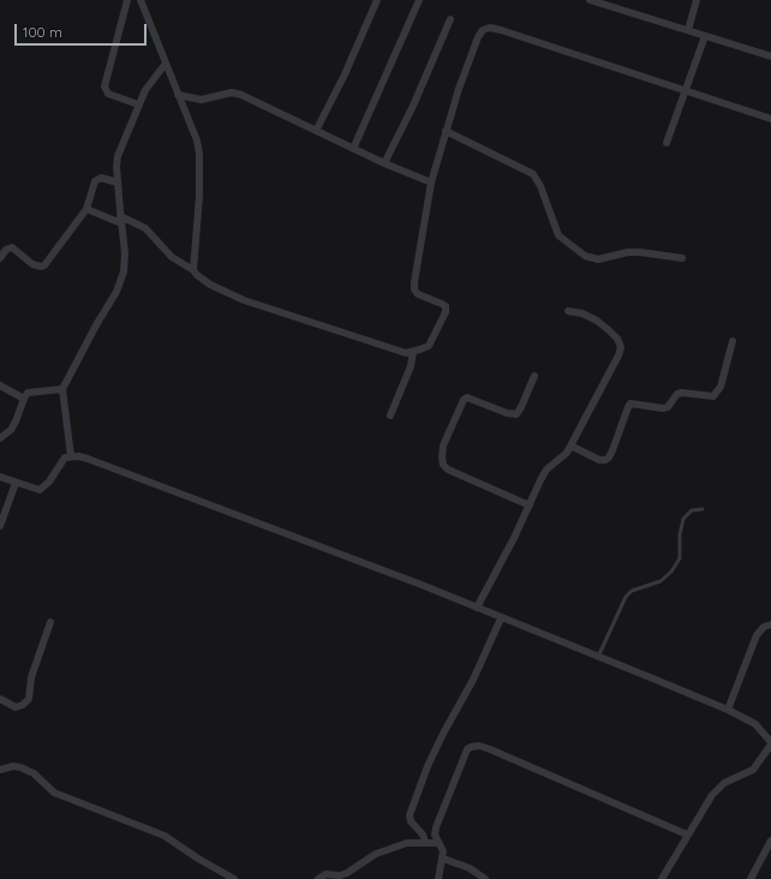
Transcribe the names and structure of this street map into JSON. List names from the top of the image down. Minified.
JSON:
{"scale_bar":"100 m"}
